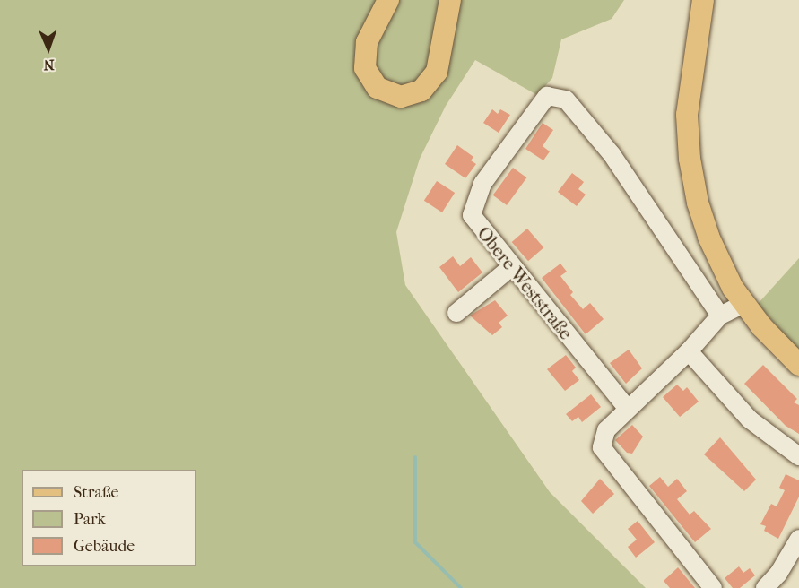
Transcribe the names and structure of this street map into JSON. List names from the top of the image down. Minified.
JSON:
{"streets":{"street":["Obere Weststraße"]},"legend":["Straße","Park","Gebäude"],"north":"bottom"}
